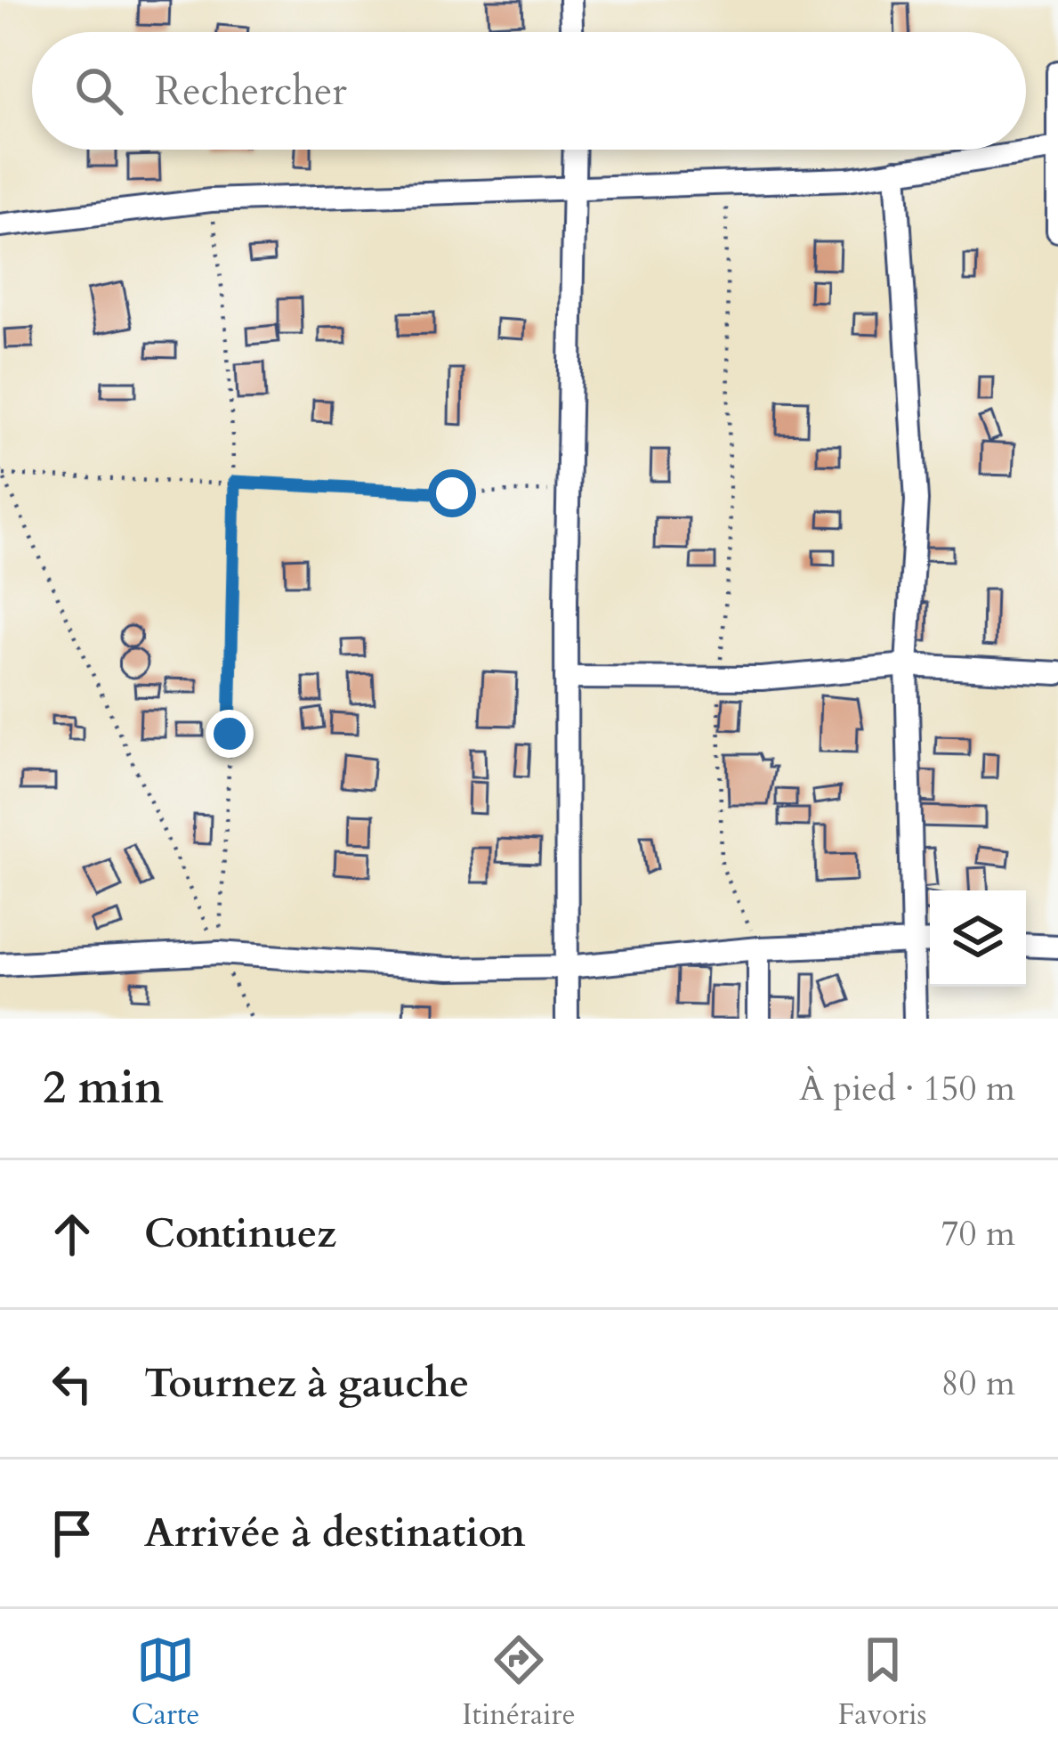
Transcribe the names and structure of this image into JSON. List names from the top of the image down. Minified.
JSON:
{"page":{"search":"Rechercher","heading":["2 min","À pied · 150 m"],"list":[["Continuez","70 m"],["Tournez à gauche","80 m"],"Arrivée à destination"],"nav":["Carte","Itinéraire","Favoris"]}}
